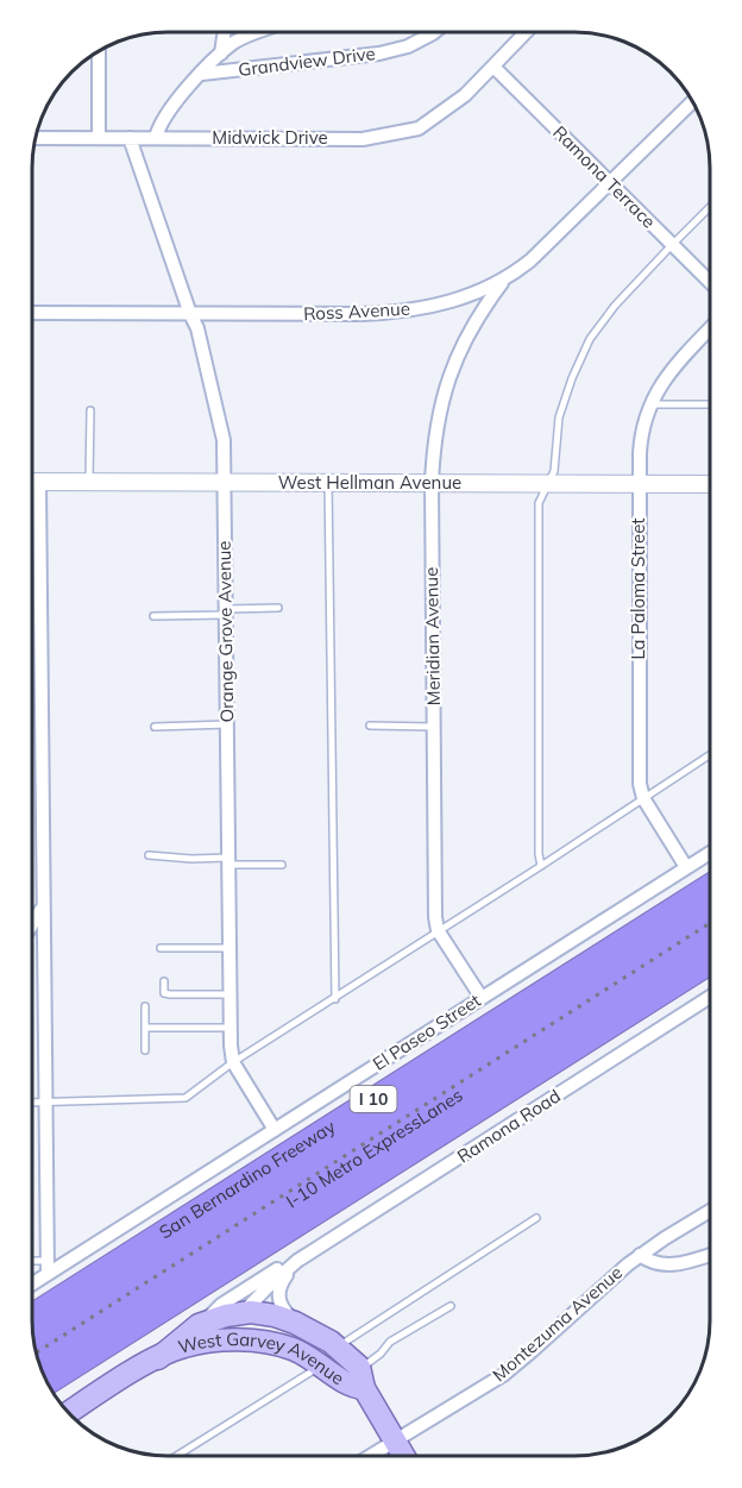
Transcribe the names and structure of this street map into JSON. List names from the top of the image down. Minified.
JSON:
{"streets":{"highway":["I 10","I-10 Metro ExpressLanes","San Bernardino Freeway"],"main road":["West Garvey Avenue"],"street":["Grandview Drive","Midwick Drive","Ramona Terrace","Ross Avenue","West Hellman Avenue","La Paloma Street","Orange Grove Avenue","Meridian Avenue","El Paseo Street","Ramona Road","Montezuma Avenue"]},"crossings":[["Midwick Drive","Ramona Terrace"],["Midwick Drive","Orange Grove Avenue"],["Ramona Terrace","Ross Avenue"],["Ross Avenue","Orange Grove Avenue"],["Ross Avenue","Meridian Avenue"],["West Hellman Avenue","La Paloma Street"],["West Hellman Avenue","Orange Grove Avenue"],["West Hellman Avenue","Meridian Avenue"],["La Paloma Street","El Paseo Street"],["Orange Grove Avenue","El Paseo Street"],["Meridian Avenue","El Paseo Street"],["Ramona Road","West Garvey Avenue"],["Montezuma Avenue","West Garvey Avenue"]]}
